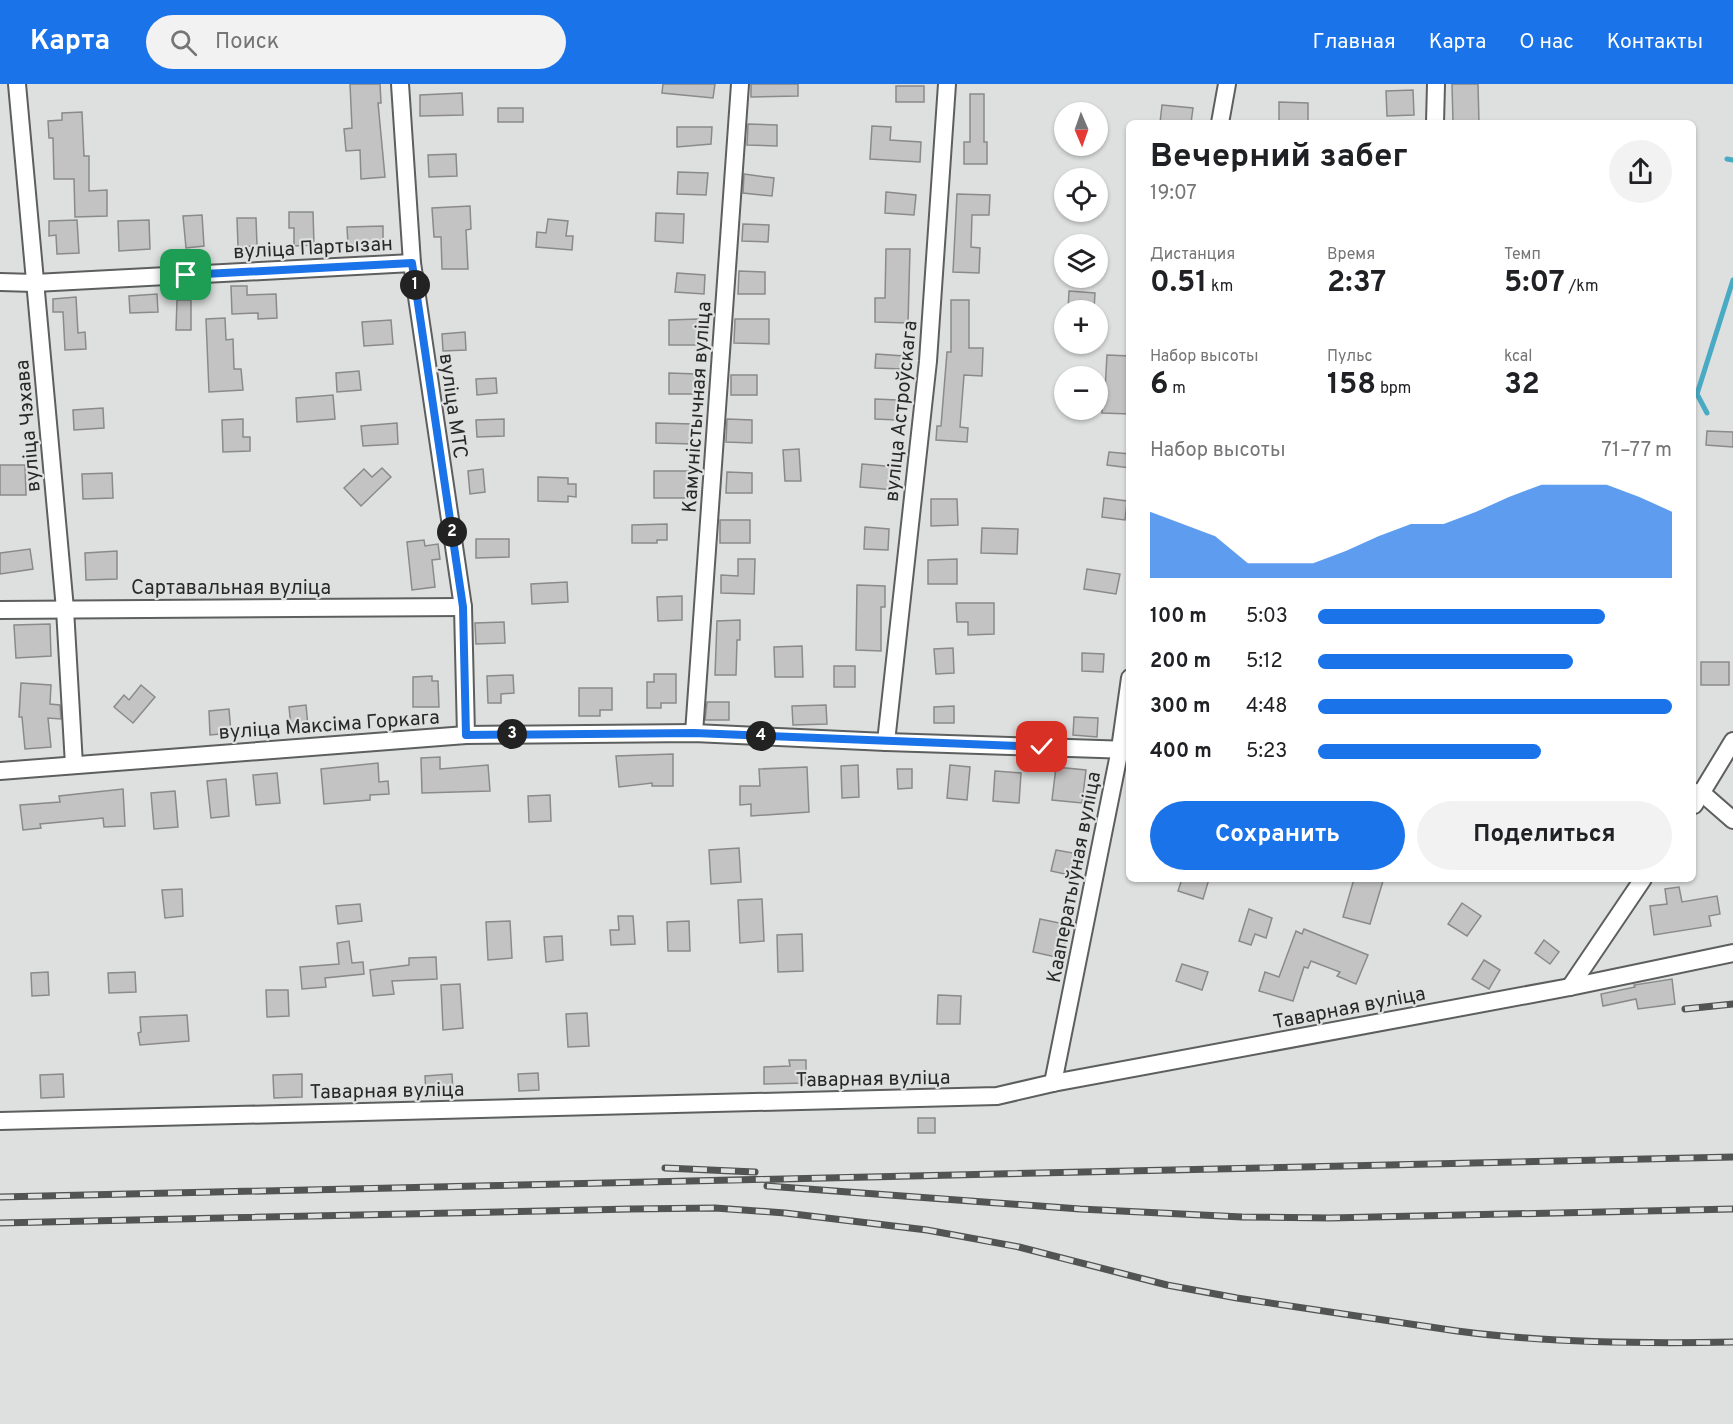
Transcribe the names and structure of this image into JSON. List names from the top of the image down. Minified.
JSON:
{"streets":{"street":["вуліца Партызан","вуліца МТС","Камуністычная вуліца","вуліца Астроўскага","вуліца Чэхава","Сартавальная вуліца","вуліца Максіма Горкага","Кааператыўная вуліца","Таварная вуліца"]},"crossings":[["вуліца Партызан","вуліца МТС"],["вуліца Партызан","вуліца Чэхава"],["вуліца МТС","Сартавальная вуліца"],["вуліца МТС","вуліца Максіма Горкага"],["Камуністычная вуліца","вуліца Максіма Горкага"],["вуліца Астроўскага","вуліца Максіма Горкага"],["вуліца Чэхава","Сартавальная вуліца"],["вуліца Чэхава","вуліца Максіма Горкага"],["вуліца Максіма Горкага","Кааператыўная вуліца"],["Кааператыўная вуліца","Таварная вуліца"]],"north":"bottom","page":{"header":"Карта","search":"Поиск","nav":["Главная","Карта","О нас","Контакты"],"map_buttons":["+","−"],"heading":["Вечерний забег","19:07"],"stats":[["Дистанция","0.51 km"],["Время","2:37"],["Темп","5:07 /km"],["Набор высоты","6 m"],["Пульс","158 bpm"],["kcal","32"]],"pins":["1","2","3","4"],"chart":["Набор высоты","71–77 m"],"list":[{"name":"100 m","note":"5:03"},{"name":"200 m","note":"5:12"},{"name":"300 m","note":"4:48"},{"name":"400 m","note":"5:23"}],"buttons":["Сохранить","Поделиться"]}}
